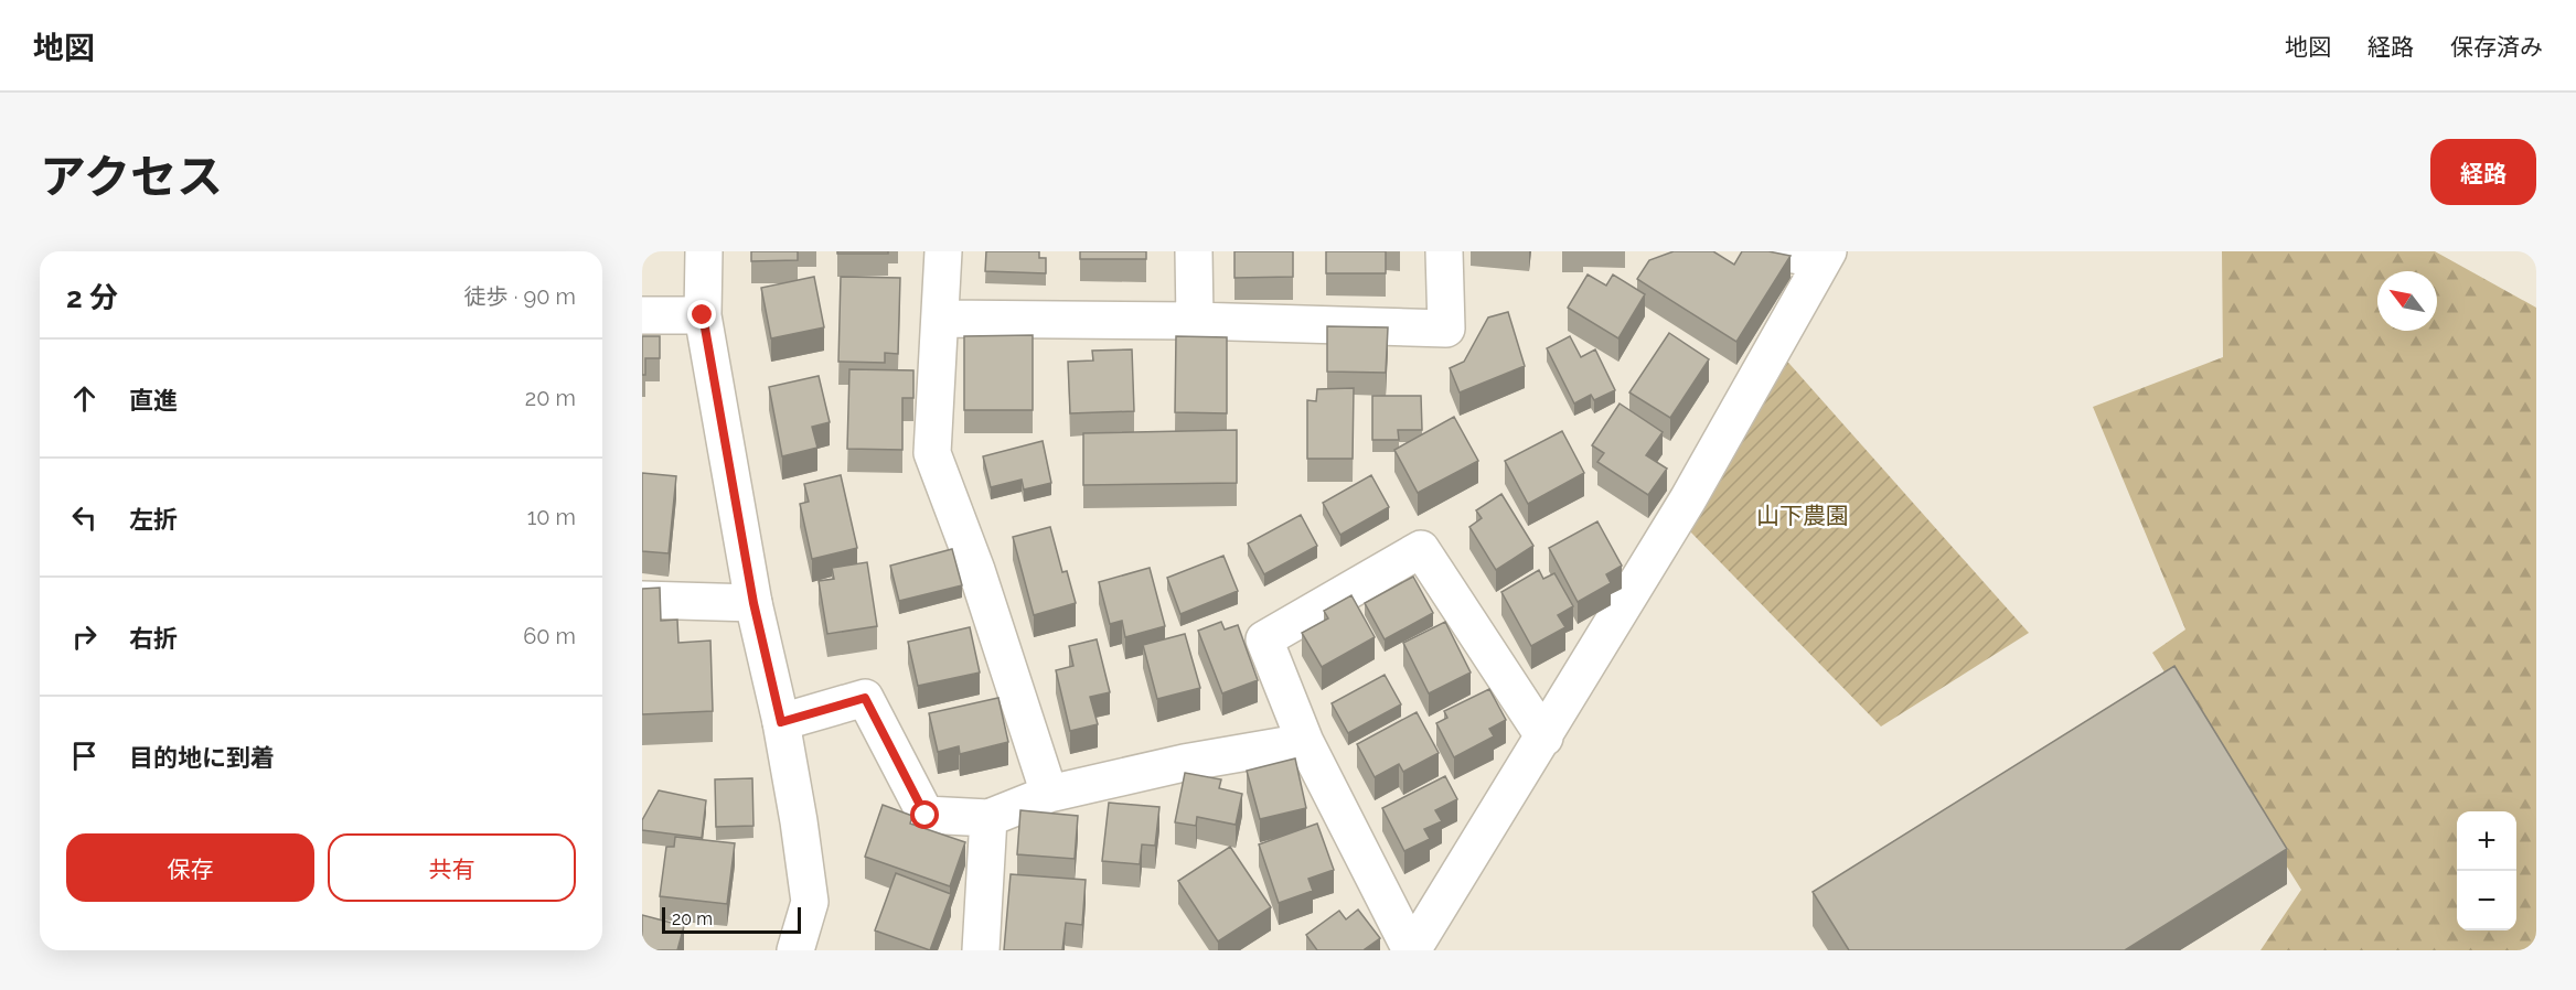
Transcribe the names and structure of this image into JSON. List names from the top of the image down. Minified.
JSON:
{"parks":["山下農園"],"scale_bar":"20 m","north":"top left","page":{"header":"地図","nav":["地図","経路","保存済み"],"title":"アクセス","buttons":["経路",["保存","共有"]],"heading":["2 分","徒歩 · 90 m"],"list":[["直進","20 m"],["左折","10 m"],["右折","60 m"],"目的地に到着"],"map_buttons":["+","−"],"scale":"20 m"}}
